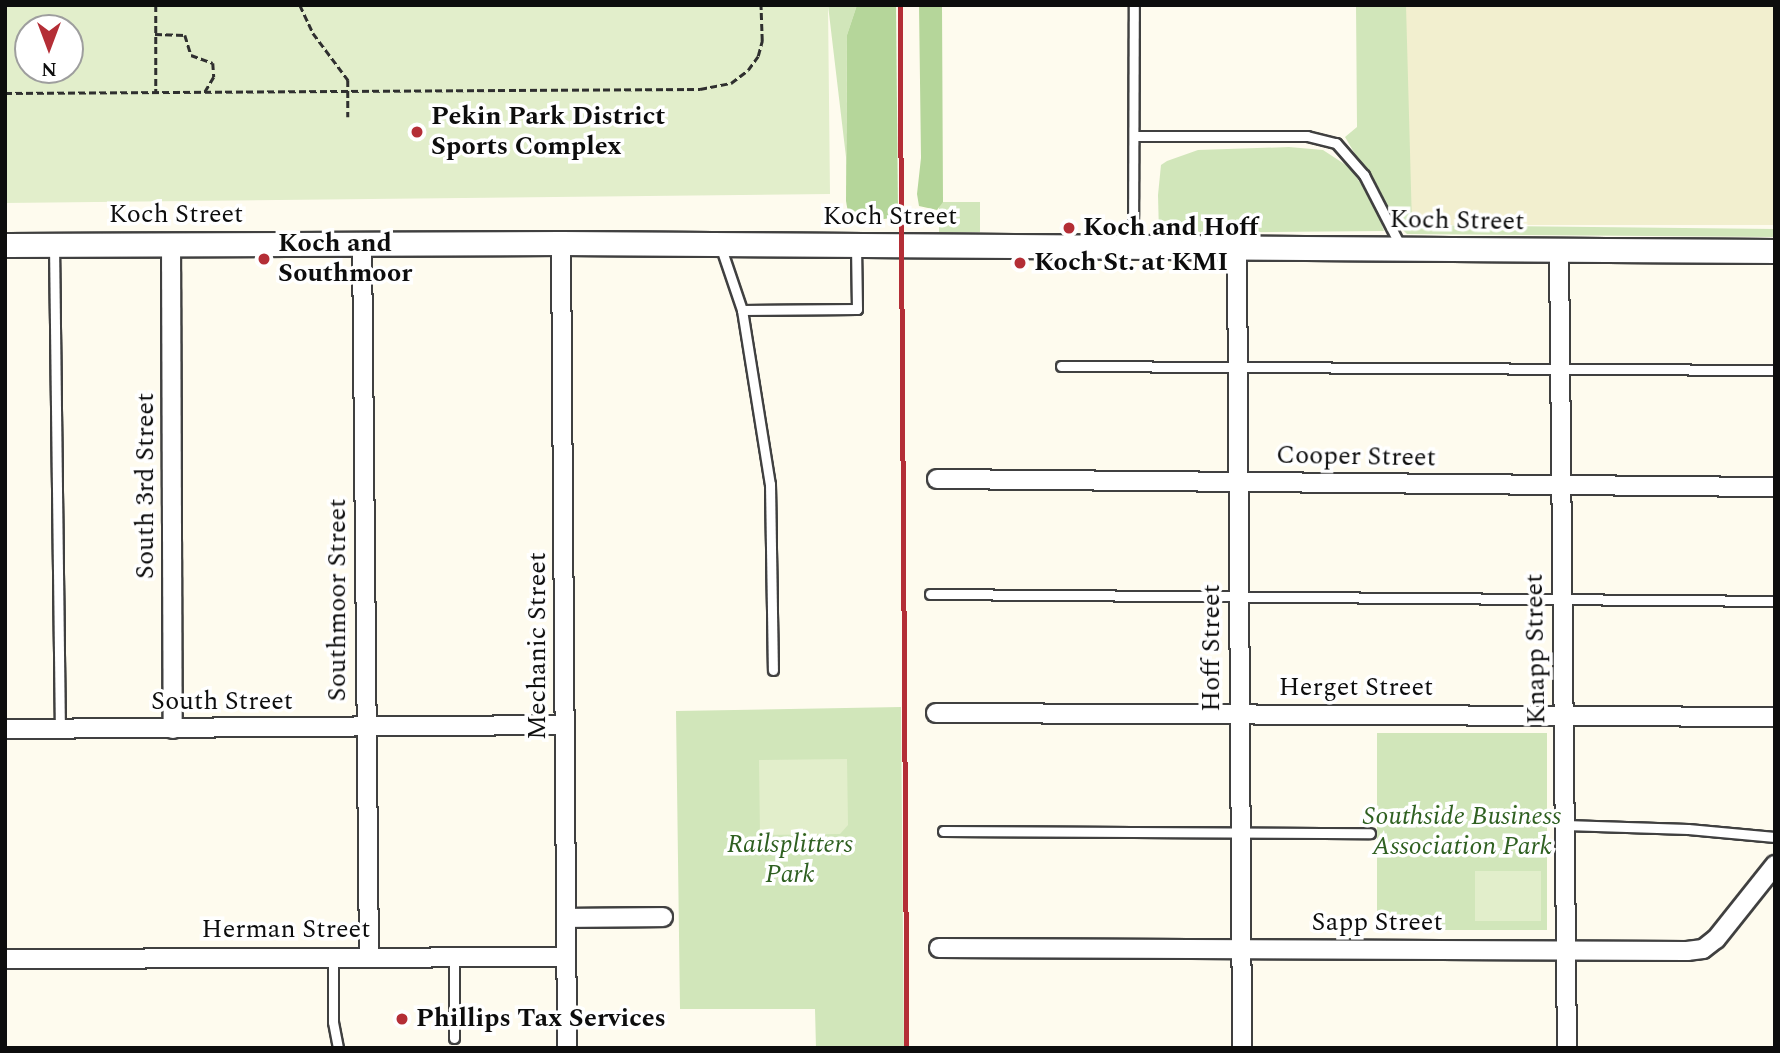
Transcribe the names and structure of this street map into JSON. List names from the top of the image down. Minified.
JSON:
{"streets":{"street":["Koch Street","Cooper Street","South 3rd Street","Southmoor Street","Mechanic Street","Hoff Street","Knapp Street","Herget Street","South Street","Sapp Street","Herman Street"]},"crossings":[["Koch Street","South 3rd Street"],["Koch Street","Southmoor Street"],["Koch Street","Mechanic Street"],["Koch Street","Hoff Street"],["Koch Street","Knapp Street"],["Cooper Street","Hoff Street"],["Cooper Street","Knapp Street"],["South 3rd Street","South Street"],["Southmoor Street","South Street"],["Southmoor Street","Herman Street"],["Mechanic Street","South Street"],["Mechanic Street","Herman Street"],["Hoff Street","Herget Street"],["Hoff Street","Sapp Street"],["Knapp Street","Herget Street"],["Knapp Street","Sapp Street"]],"parks":["Southside Business Association Park","Railsplitters Park"],"places":["Pekin Park District Sports Complex","Koch and Hoff","Koch and Southmoor","Koch St. at KMI","Phillips Tax Services"],"north":"bottom"}
